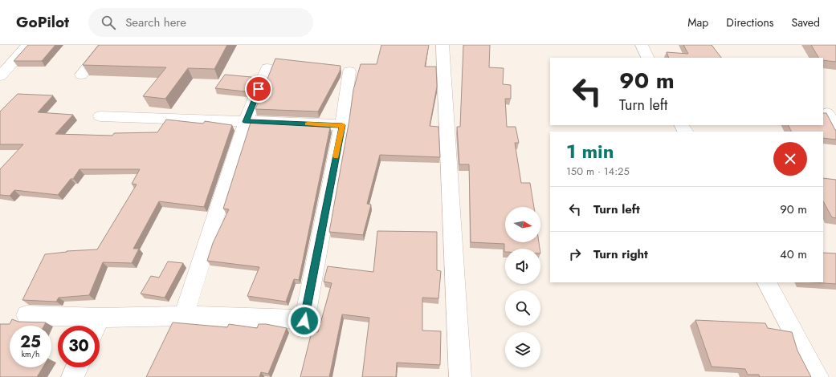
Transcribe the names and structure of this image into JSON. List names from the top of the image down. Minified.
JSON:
{"north":"right","page":{"header":"GoPilot","search":"Search here","nav":["Map","Directions","Saved"],"turn":["90 m","Turn left"],"heading":["1 min","150 m · 14:25"],"list":[{"name":"Turn left","value":"90 m"},{"name":"Turn right","value":"40 m"}],"speed":"25 km/h","limit":"30"}}
